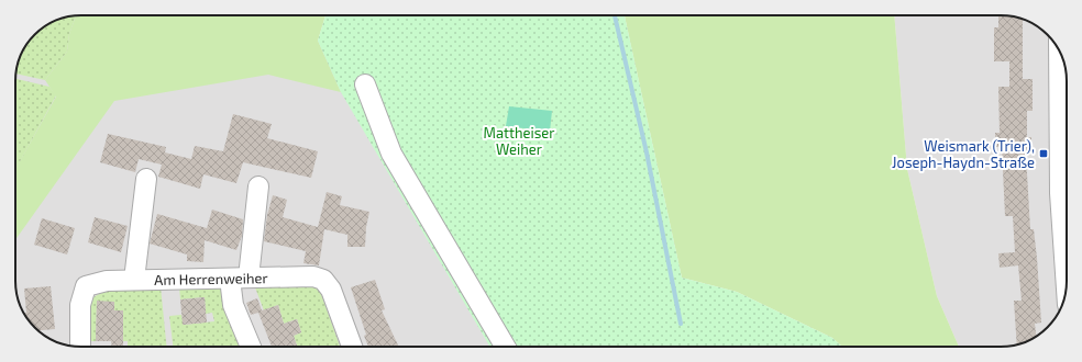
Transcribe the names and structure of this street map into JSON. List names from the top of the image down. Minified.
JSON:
{"streets":{"street":["Am Herrenweiher"]},"parks":["Mattheiser Weiher"],"places":{"transit":["Weismark (Trier), Joseph-Haydn-Straße"]}}
